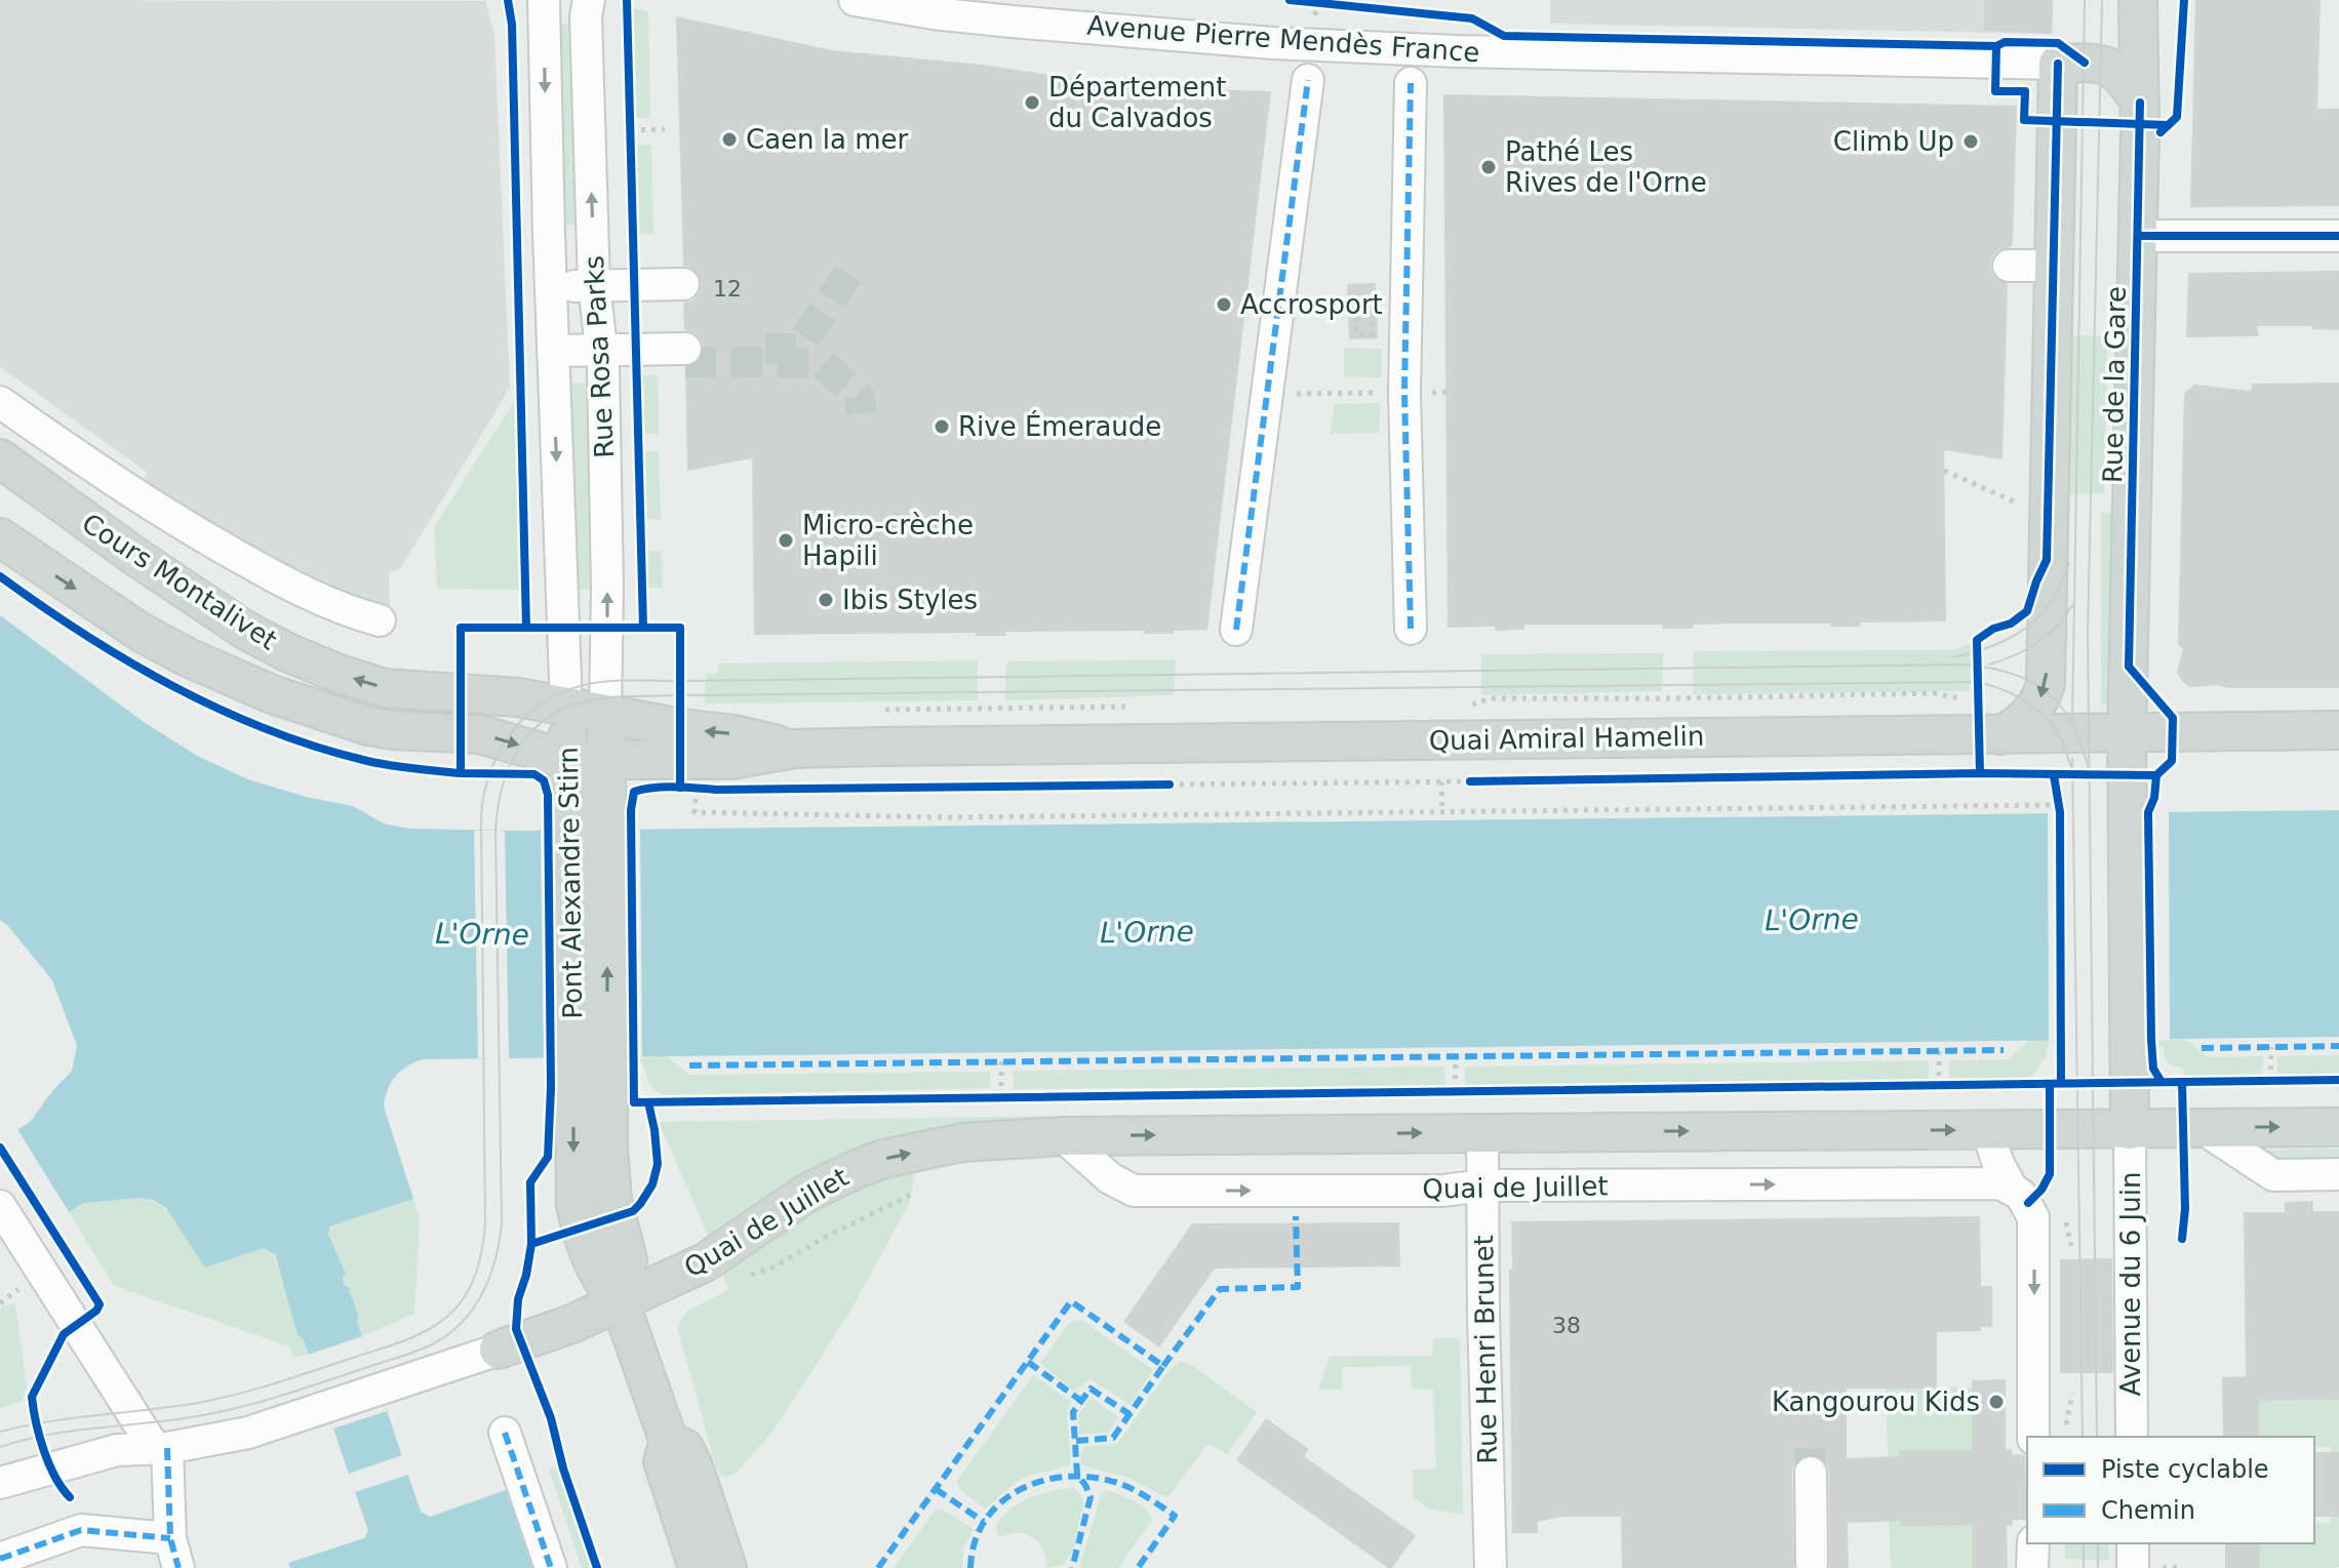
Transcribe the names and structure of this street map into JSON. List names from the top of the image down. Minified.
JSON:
{"streets":{"main road":["Rue de la Gare","Cours Montalivet","Quai Amiral Hamelin","Pont Alexandre Stirn","Quai de Juillet"],"street":["Avenue Pierre Mendès France","Rue Rosa Parks","Avenue du 6 Juin","Rue Henri Brunet"]},"crossings":[["Rue Rosa Parks","Cours Montalivet"],["Rue Rosa Parks","Quai Amiral Hamelin"],["Rue Rosa Parks","Pont Alexandre Stirn"],["Rue de la Gare","Quai Amiral Hamelin"],["Rue de la Gare","Quai de Juillet"],["Rue de la Gare","Avenue du 6 Juin"],["Cours Montalivet","Quai Amiral Hamelin"],["Cours Montalivet","Pont Alexandre Stirn"],["Quai Amiral Hamelin","Pont Alexandre Stirn"],["Pont Alexandre Stirn","Quai de Juillet"],["Quai de Juillet","Avenue du 6 Juin"],["Quai de Juillet","Rue Henri Brunet"]],"one_way":["Quai de Juillet"],"water":["L'Orne"],"places":["Département du Calvados","Caen la mer","Climb Up","Pathé Les Rives de l'Orne","Accrosport","Rive Émeraude","Micro-crèche Hapili","Ibis Styles","Kangourou Kids"],"house_numbers":["12","38"],"legend":["Piste cyclable","Chemin"]}
